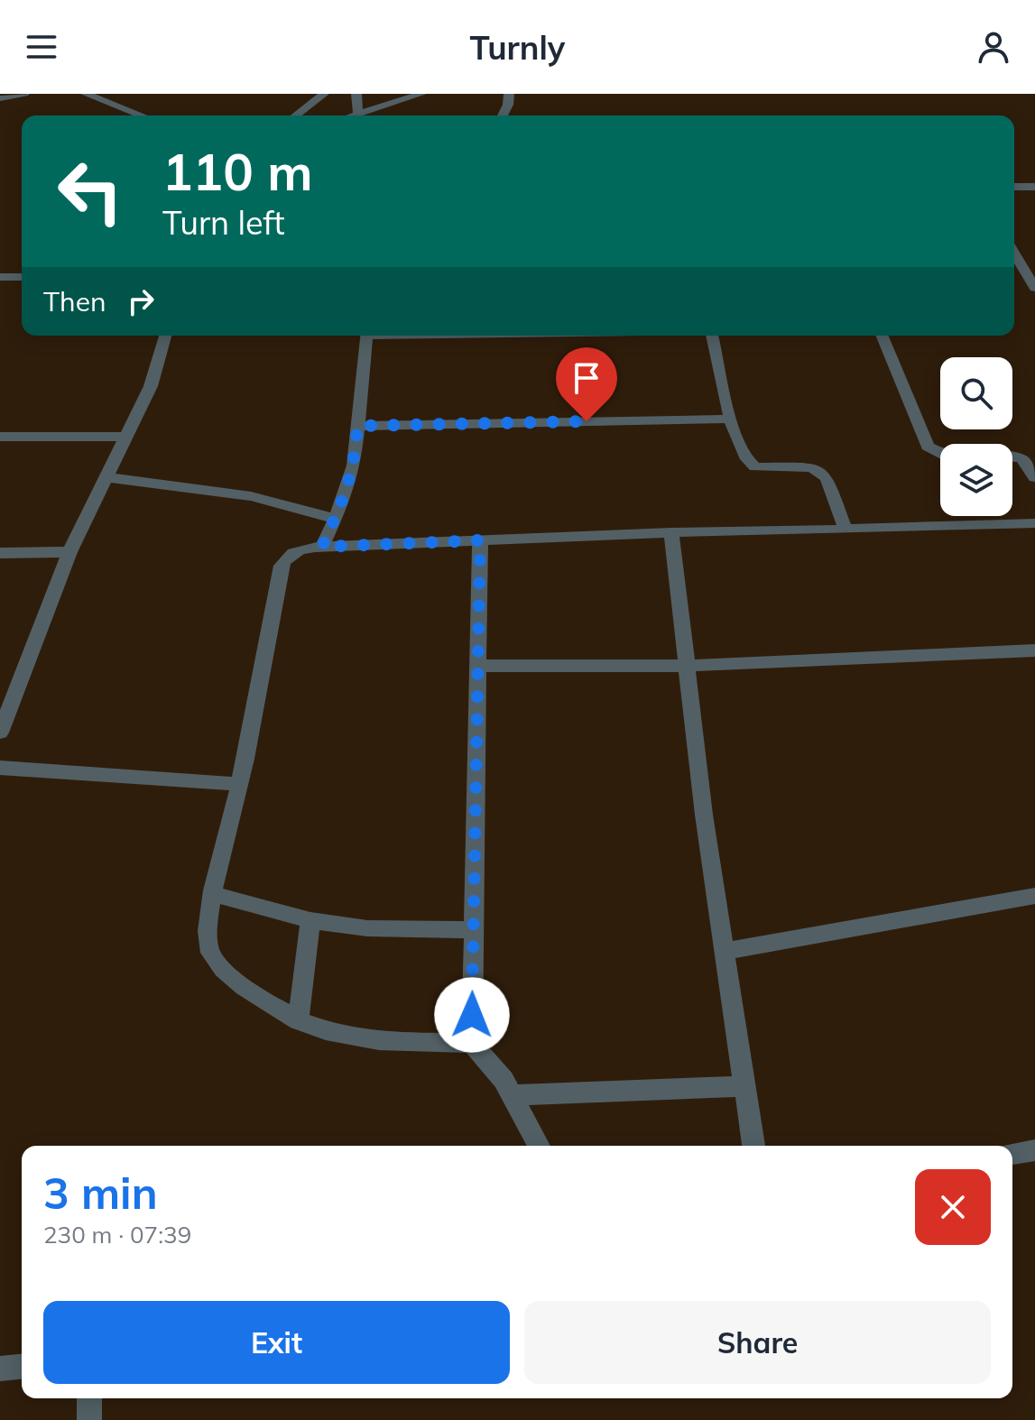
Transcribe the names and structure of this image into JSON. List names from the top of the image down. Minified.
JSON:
{"page":{"header":"Turnly","turn":["110 m","Turn left"],"then":"Then","heading":["3 min","230 m · 07:39"],"buttons":["Exit","Share"]}}
